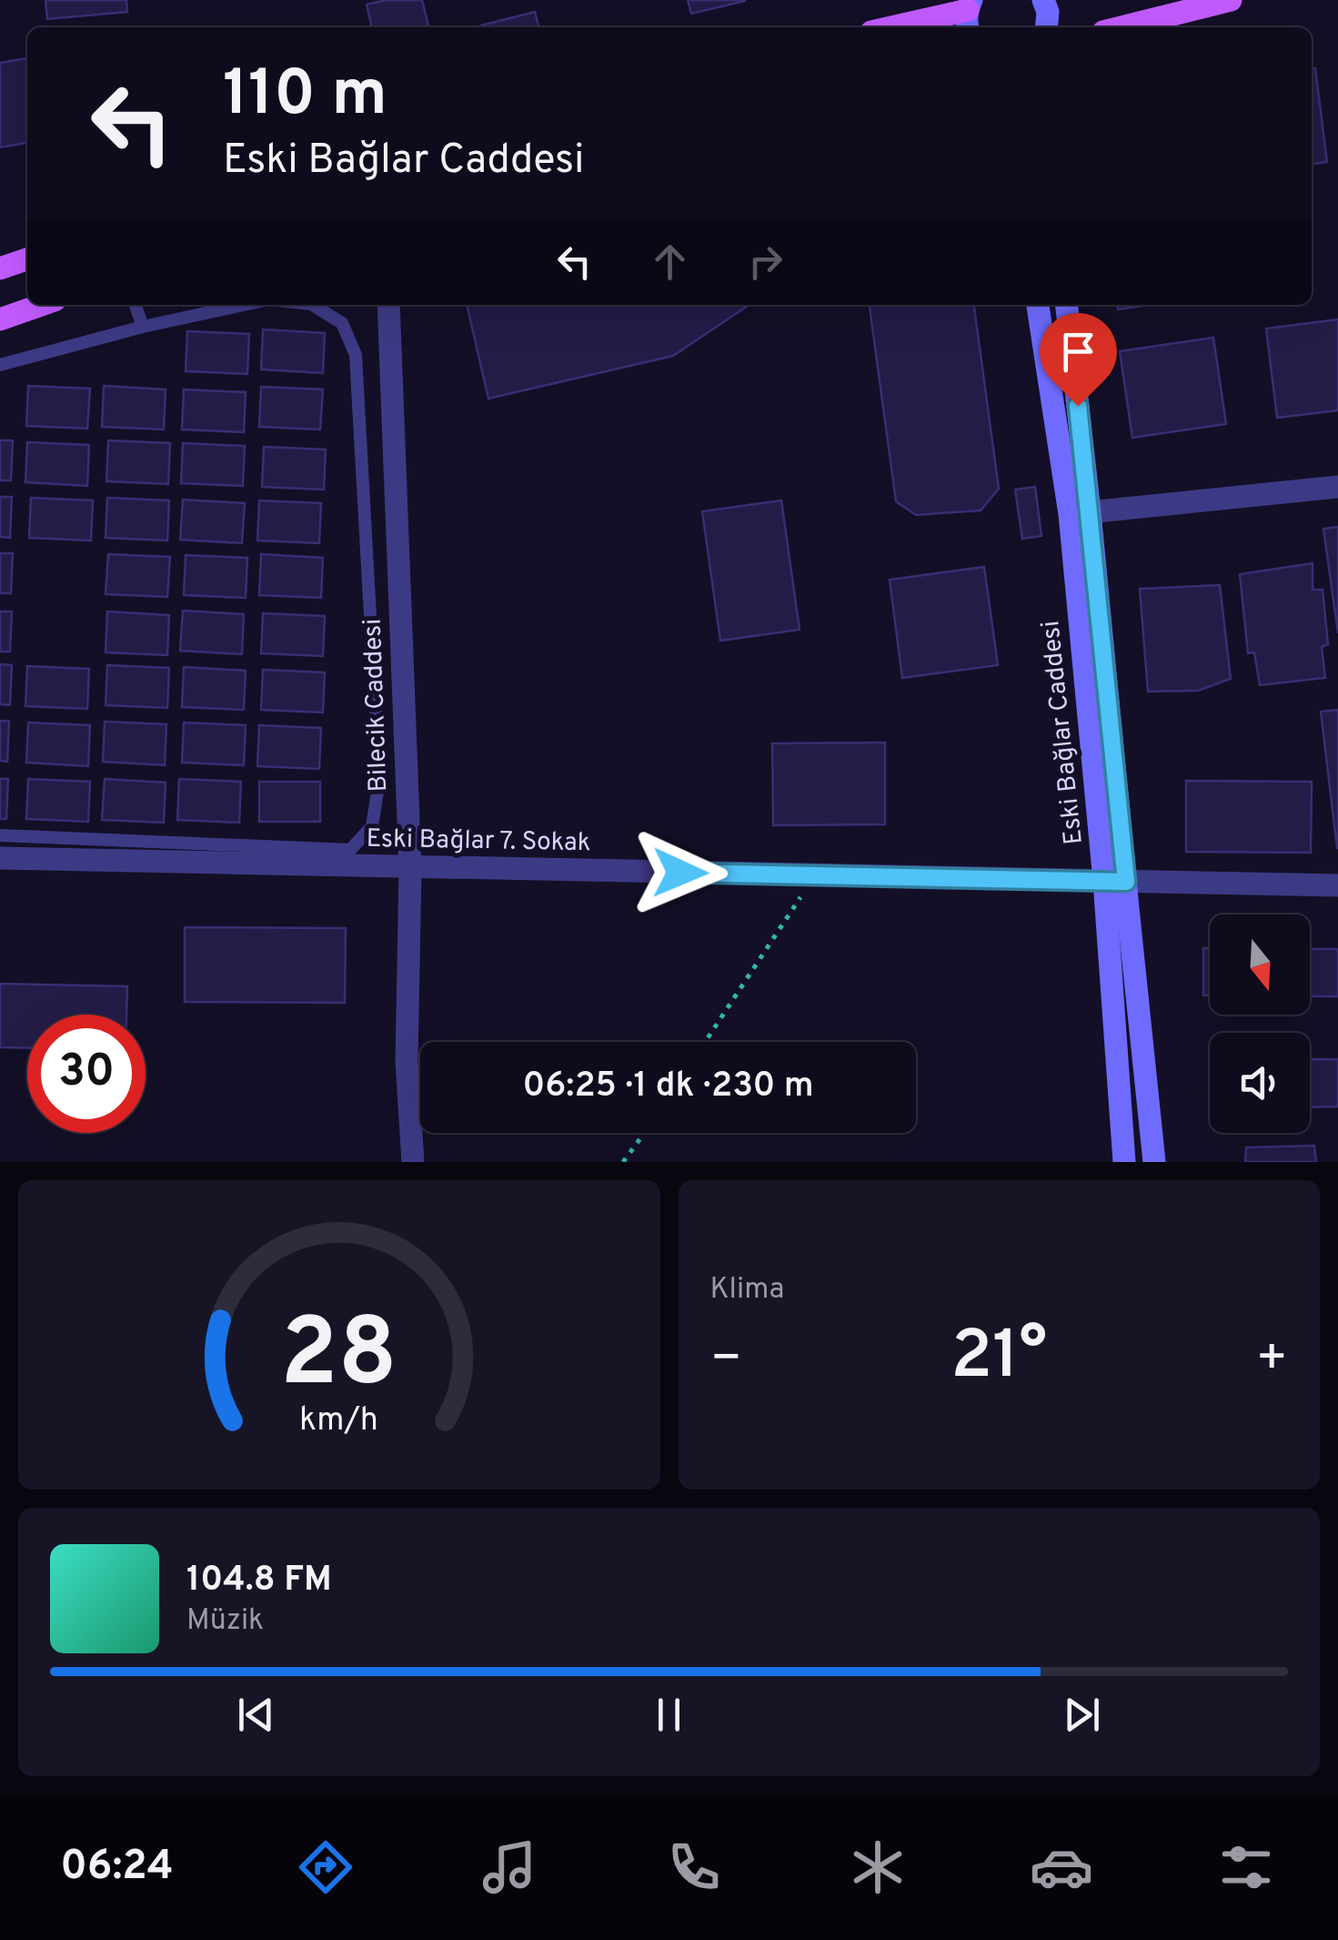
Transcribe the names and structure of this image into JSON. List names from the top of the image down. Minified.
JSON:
{"streets":{"street":["Bilecik Caddesi","Eski Bağlar Caddesi","Eski Bağlar 7. Sokak"]},"crossings":[["Bilecik Caddesi","Eski Bağlar 7. Sokak"],["Eski Bağlar Caddesi","Eski Bağlar 7. Sokak"]],"north":"bottom","page":{"turn":["110 m","Eski Bağlar Caddesi"],"limit":"30","trip":"06:25 · 1 dk · 230 m","tile":"Klima","heat":["−","21°","+"],"song":["104.8 FM","Müzik"],"tabs":"06:24","gauge":["28","km/h"]}}
